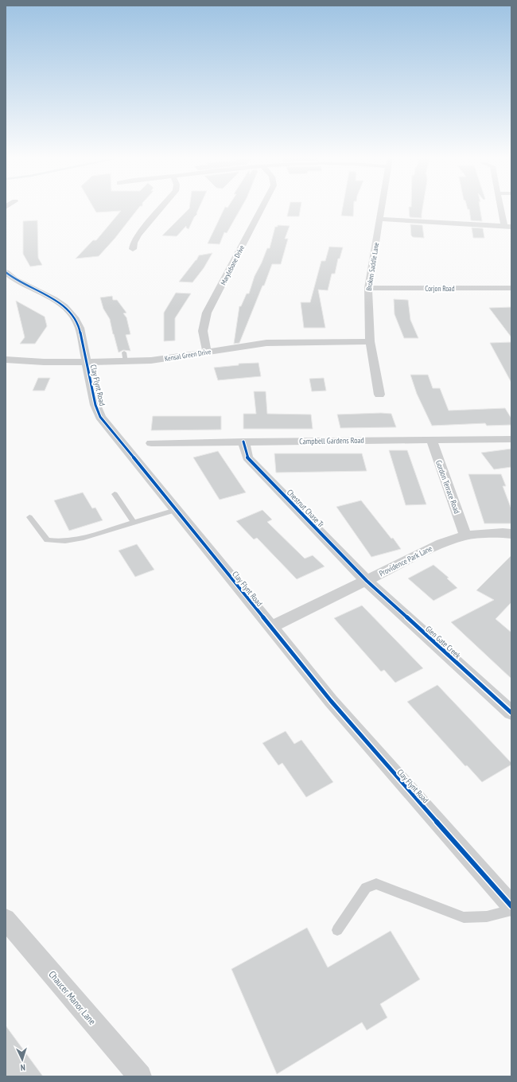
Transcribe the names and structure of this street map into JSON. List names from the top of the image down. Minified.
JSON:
{"streets":{"street":["Marylebone Drive","Broken Saddle Lane","Corjon Road","Kensal Green Drive","Clay Flynt Road","Campbell Gardens Road","Gordon Terrace Road","Chestnut Chase Tr","Providence Park Lane","Glen Gate Creek","Chaucer Manor Lane"]},"crossings":[["Marylebone Drive","Kensal Green Drive"],["Broken Saddle Lane","Corjon Road"],["Broken Saddle Lane","Kensal Green Drive"],["Kensal Green Drive","Clay Flynt Road"],["Clay Flynt Road","Providence Park Lane"],["Campbell Gardens Road","Gordon Terrace Road"],["Campbell Gardens Road","Chestnut Chase Tr"],["Gordon Terrace Road","Providence Park Lane"],["Chestnut Chase Tr","Providence Park Lane"],["Chestnut Chase Tr","Glen Gate Creek"],["Providence Park Lane","Glen Gate Creek"]],"north":"bottom"}
